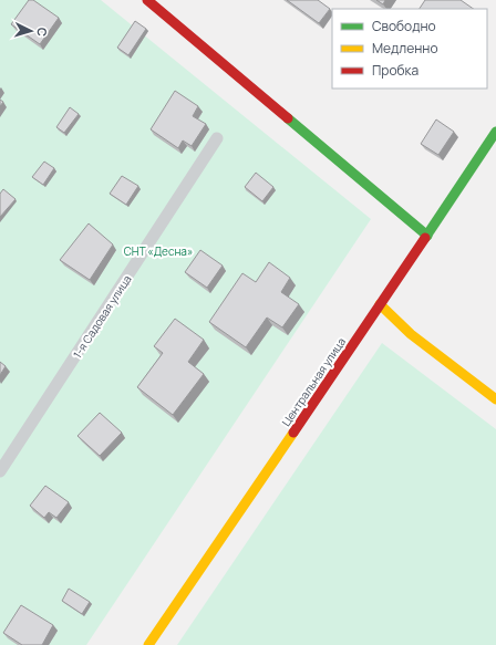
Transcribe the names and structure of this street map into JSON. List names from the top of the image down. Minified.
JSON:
{"streets":{"street":["Центральная улица"],"lane":["1-я Садовая улица"]},"parks":["СНТ «Десна»"],"legend":["Свободно","Медленно","Пробка"],"north":"right"}
